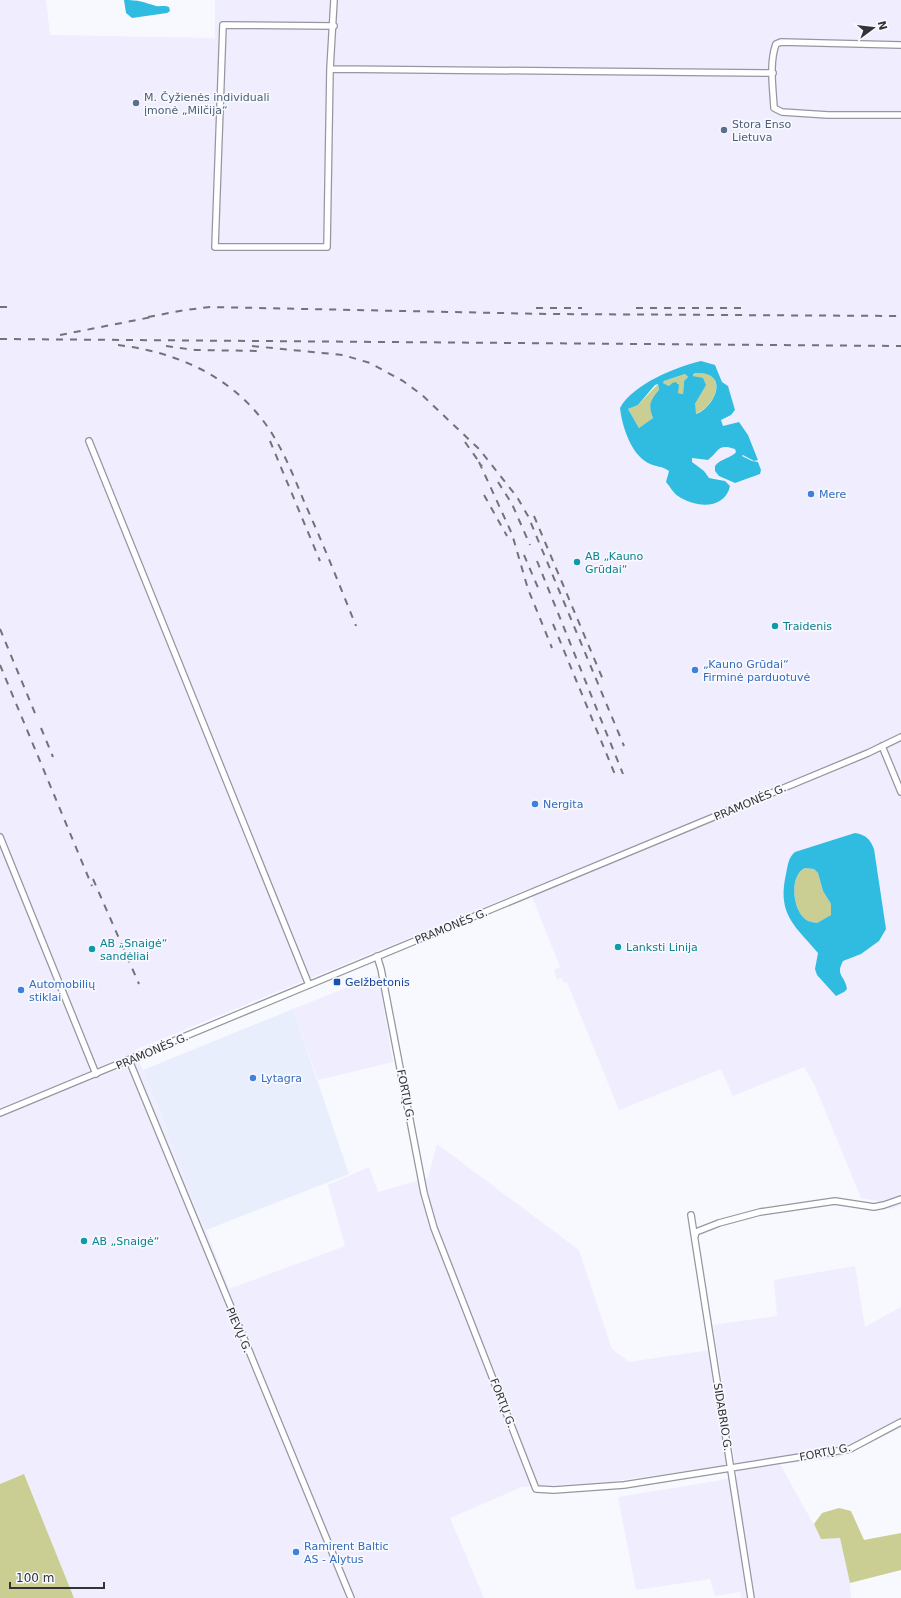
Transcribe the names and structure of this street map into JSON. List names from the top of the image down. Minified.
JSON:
{"streets":{"street":["PRAMONĖS G.","FORTŲ G.","PIEVŲ G.","SIDABRIO G."]},"crossings":[["PRAMONĖS G.","FORTŲ G."],["PRAMONĖS G.","PIEVŲ G."],["FORTŲ G.","SIDABRIO G."]],"places":{"other":["M. Čyžienės individuali įmonė „Milčija“","Stora Enso Lietuva","Mere","AB „Kauno Grūdai“","Traidenis","„Kauno Grūdai“ Firminė parduotuvė","Nergita","Lanksti Linija","AB „Snaigė“ sandėliai","Automobilių stiklai","Lytagra","AB „Snaigė“","Ramirent Baltic AS - Alytus"],"transit":["Gelžbetonis"]},"scale_bar":"100 m","north":"right"}
